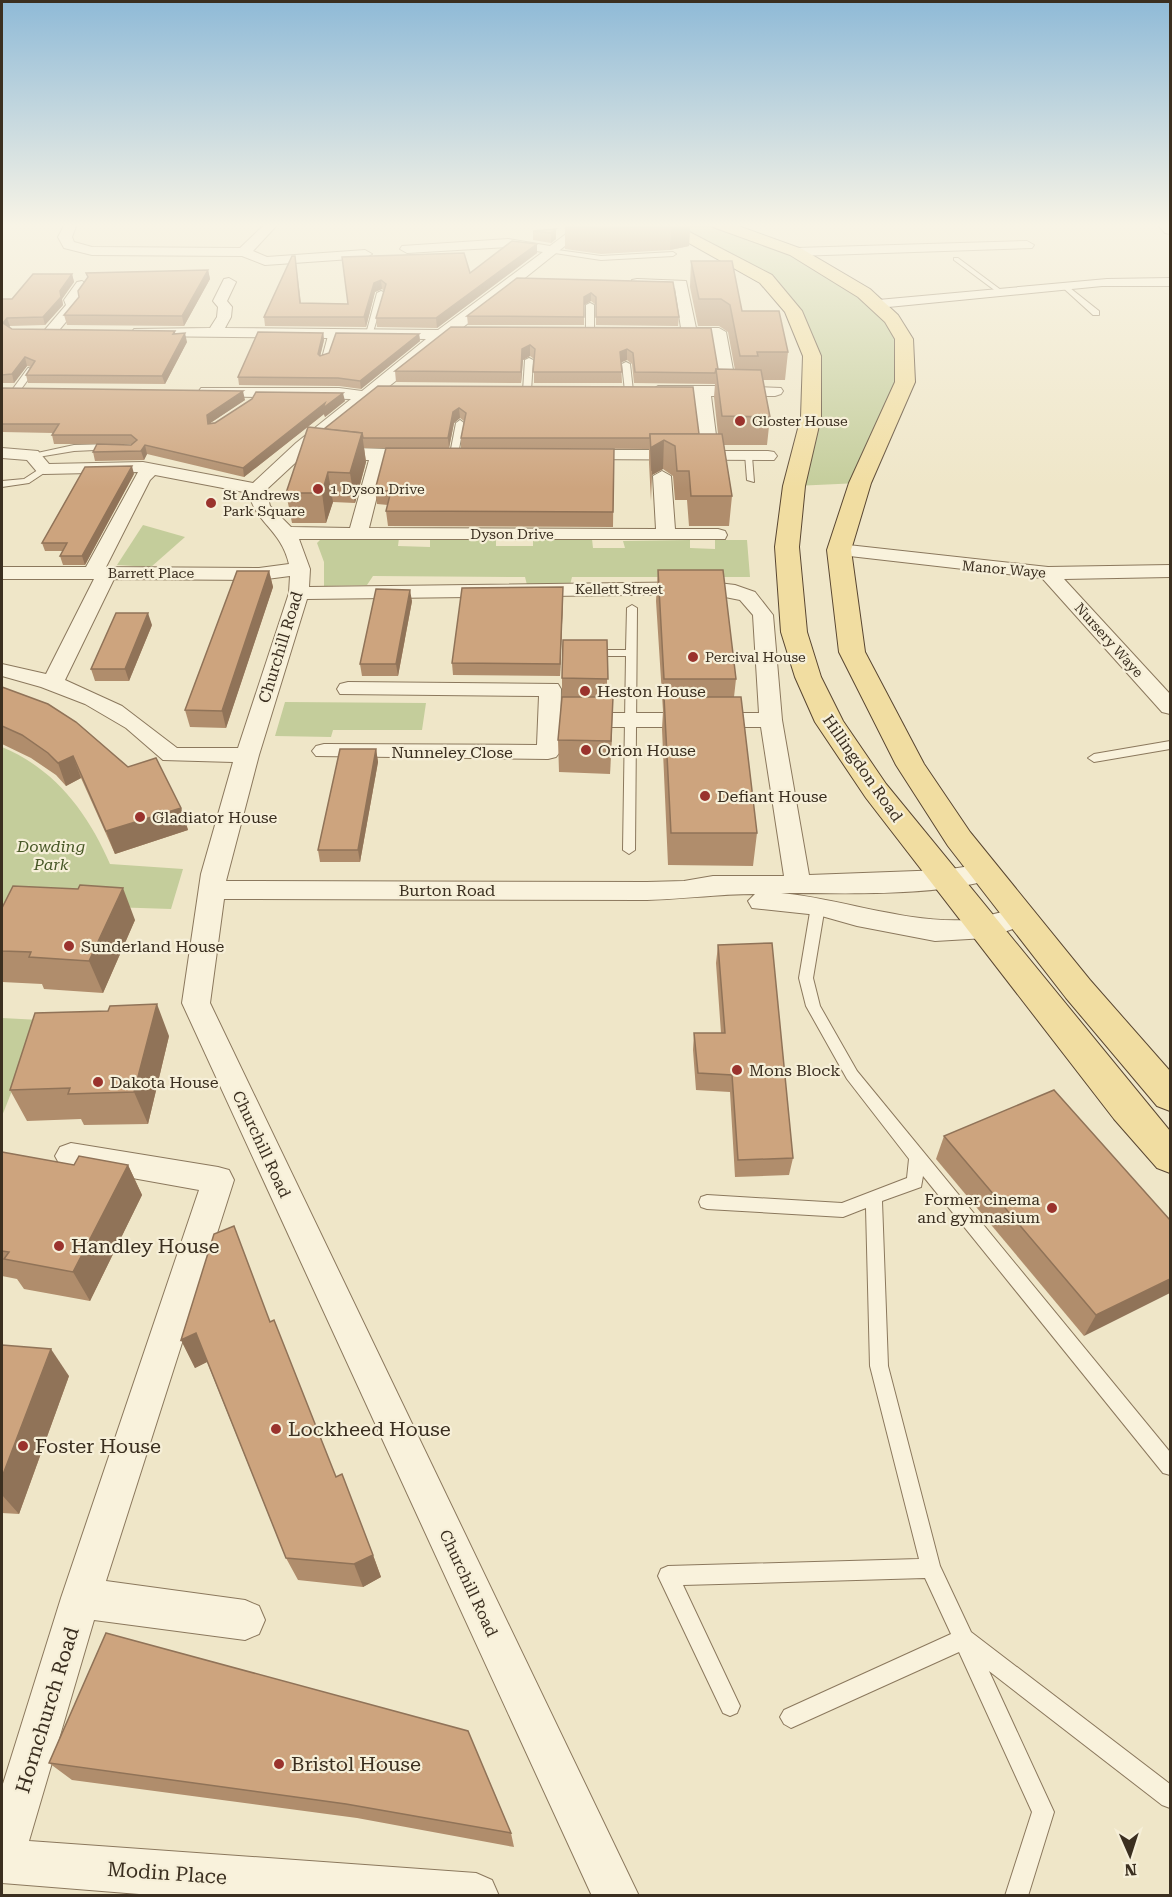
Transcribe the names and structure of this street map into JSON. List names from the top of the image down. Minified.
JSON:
{"streets":{"main road":["Hillingdon Road"],"street":["Dyson Drive","Manor Waye","Barrett Place","Kellett Street","Nursery Waye","Churchill Road","Nunneley Close","Burton Road","Hornchurch Road","Modin Place"]},"crossings":[["Dyson Drive","Churchill Road"],["Manor Waye","Nursery Waye"],["Manor Waye","Hillingdon Road"],["Barrett Place","Churchill Road"],["Kellett Street","Churchill Road"],["Kellett Street","Burton Road"],["Churchill Road","Burton Road"],["Hillingdon Road","Burton Road"]],"parks":["Dowding Park"],"places":["Gloster House","1 Dyson Drive","St Andrews Park Square","Percival House","Heston House","Orion House","Defiant House","Gladiator House","Sunderland House","Mons Block","Dakota House","Former cinema and gymnasium","Handley House","Lockheed House","Foster House","Bristol House"],"north":"bottom"}
